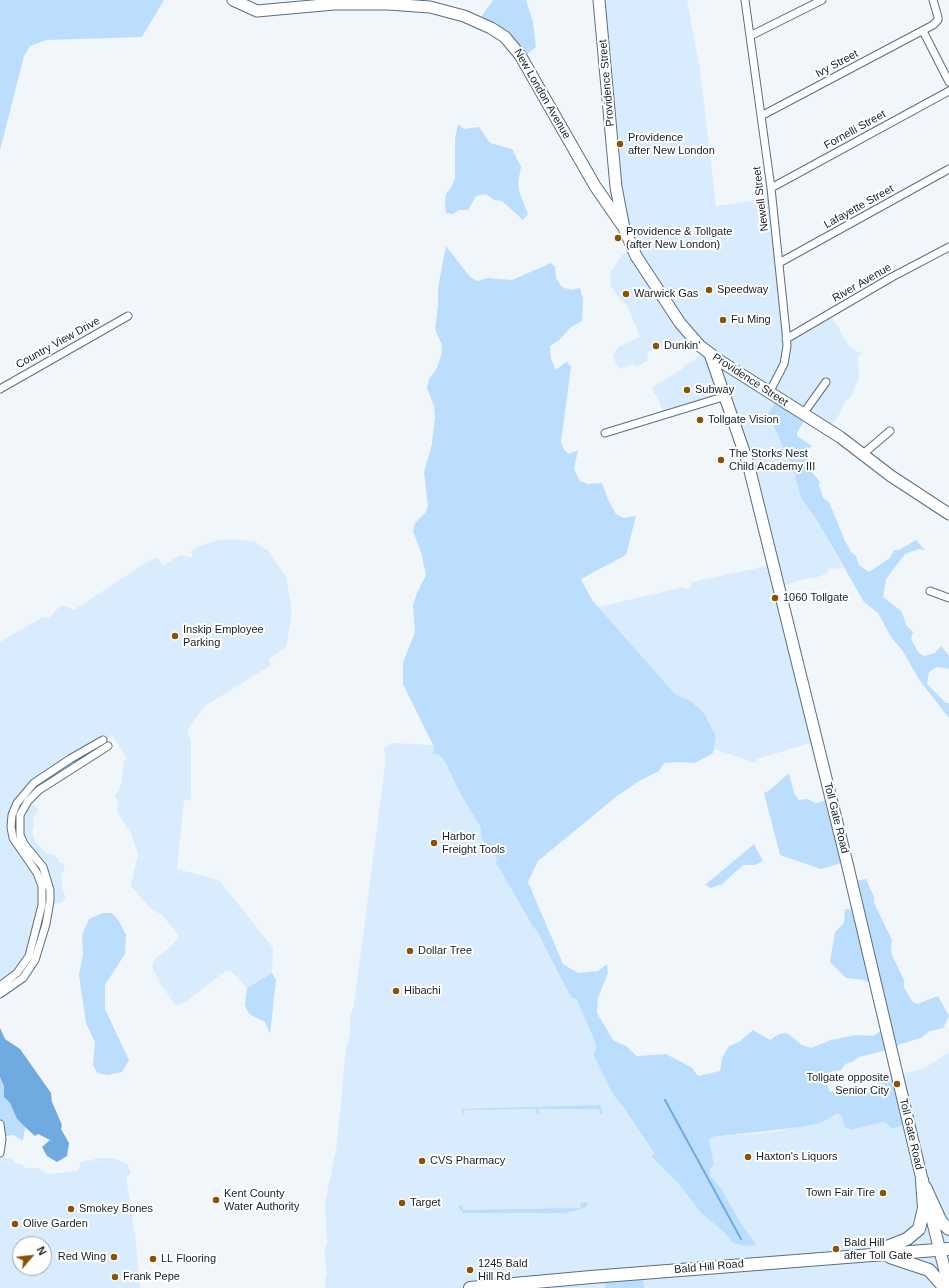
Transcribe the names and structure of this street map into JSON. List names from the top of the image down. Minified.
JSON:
{"streets":{"main road":["Providence Street","New London Avenue","Toll Gate Road","Bald Hill Road"],"street":["Ivy Street","Fornelli Street","Newell Street","Lafayette Street","River Avenue","Country View Drive"]},"crossings":[["Ivy Street","Newell Street"],["Providence Street","New London Avenue"],["Providence Street","Newell Street"],["Providence Street","Toll Gate Road"],["Fornelli Street","Newell Street"],["Newell Street","Lafayette Street"],["Newell Street","River Avenue"],["Toll Gate Road","Bald Hill Road"]],"places":["Providence after New London","Providence & Tollgate (after New London)","Speedway","Warwick Gas","Fu Ming","Dunkin'","Subway","Tollgate Vision","The Storks Nest Child Academy III","1060 Tollgate","Inskip Employee Parking","Harbor Freight Tools","Dollar Tree","Hibachi","Tollgate opposite Senior City","Haxton's Liquors","CVS Pharmacy","Town Fair Tire","Kent County Water Authority","Target","Smokey Bones","Olive Garden","Bald Hill after Toll Gate","Red Wing","LL Flooring","1245 Bald Hill Rd","Frank Pepe"],"north":"top right"}
